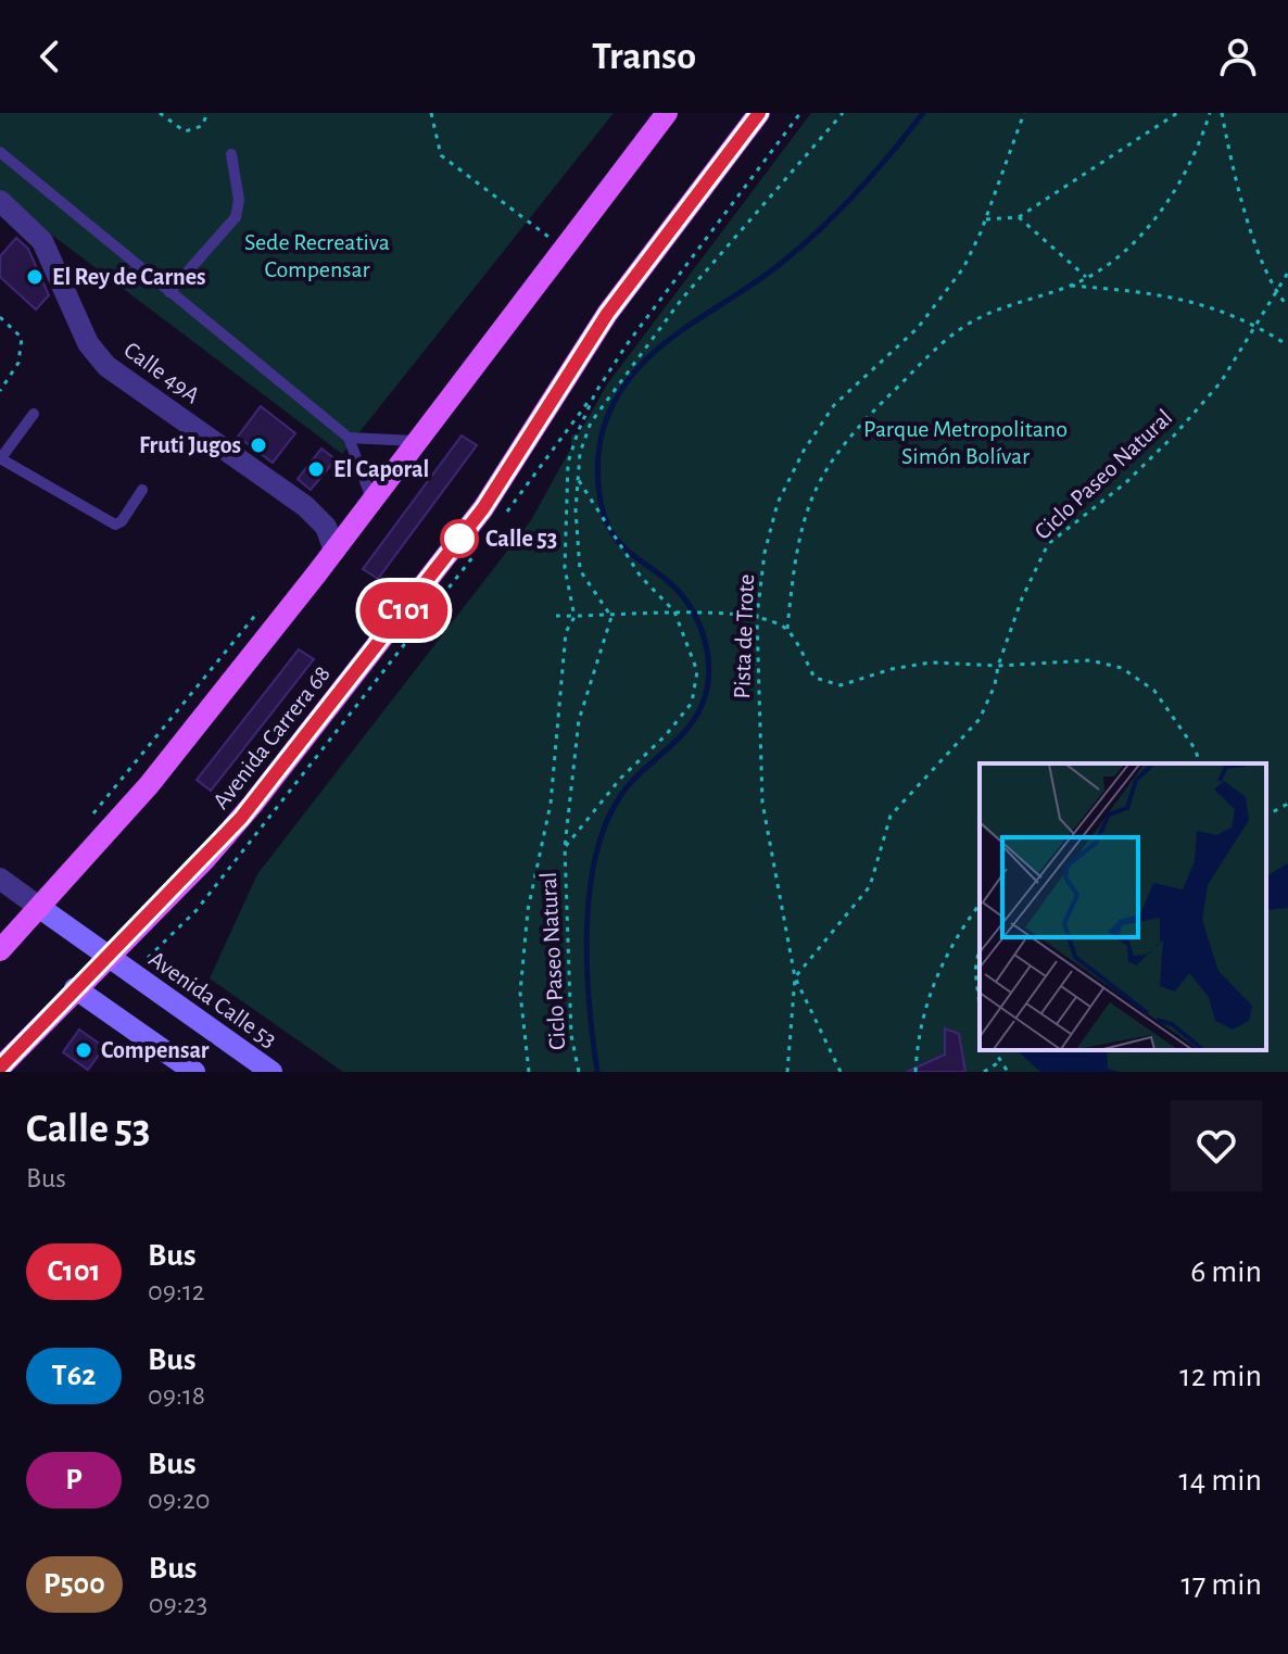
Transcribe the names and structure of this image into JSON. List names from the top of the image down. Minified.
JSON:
{"streets":{"main road":["Avenida Carrera 68","Avenida Calle 53"],"street":["Calle 49A"],"path":["Ciclo Paseo Natural","Pista de Trote"]},"crossings":[["Ciclo Paseo Natural","Pista de Trote"],["Avenida Carrera 68","Avenida Calle 53"]],"parks":["Sede Recreativa Compensar","Parque Metropolitano Simón Bolívar"],"places":["El Rey de Carnes","Fruti Jugos","El Caporal","Calle 53","Compensar"],"lines":["bus line C101"],"page":{"header":"Transo","on_map":"C101","heading":["Calle 53","Bus"],"list":[{"mark":"C101","name":"Bus","note":"09:12","value":"6 min"},{"mark":"T62","name":"Bus","note":"09:18","value":"12 min"},{"mark":"P","name":"Bus","note":"09:20","value":"14 min"},{"mark":"P500","name":"Bus","note":"09:23","value":"17 min"}]}}
